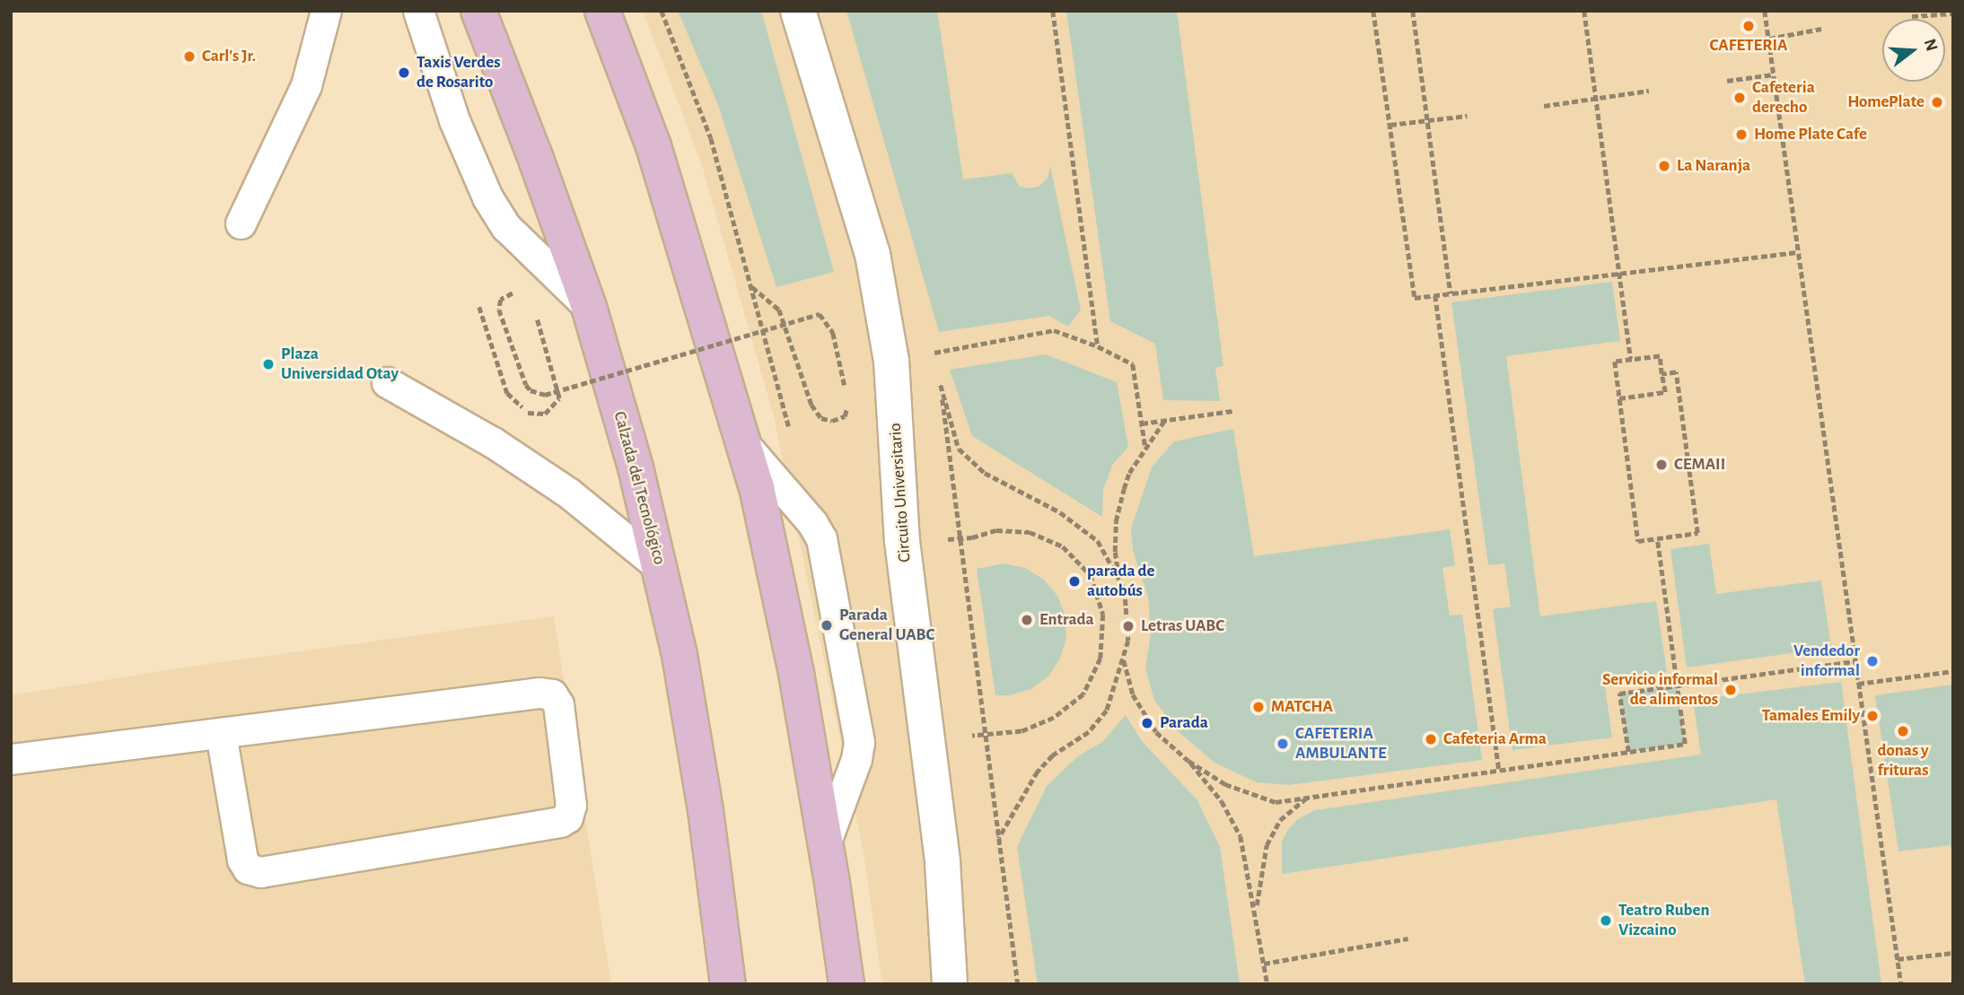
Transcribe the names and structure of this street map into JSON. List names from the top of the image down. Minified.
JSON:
{"streets":{"main road":["Calzada del Tecnológico"],"street":["Circuito Universitario"]},"places":["CAFETERIA","Carl's Jr.","Taxis Verdes de Rosarito","Cafeteria derecho","HomePlate","Home Plate Cafe","La Naranja","Plaza Universidad Otay","CEMAII","parada de autobús","Entrada","Parada General UABC","Letras UABC","Vendedor informal","Servicio informal de alimentos","MATCHA","Tamales Emily","Parada","donas y frituras","Cafeteria Arma","CAFETERIA AMBULANTE","Teatro Ruben Vizcaino"],"north":"right"}
